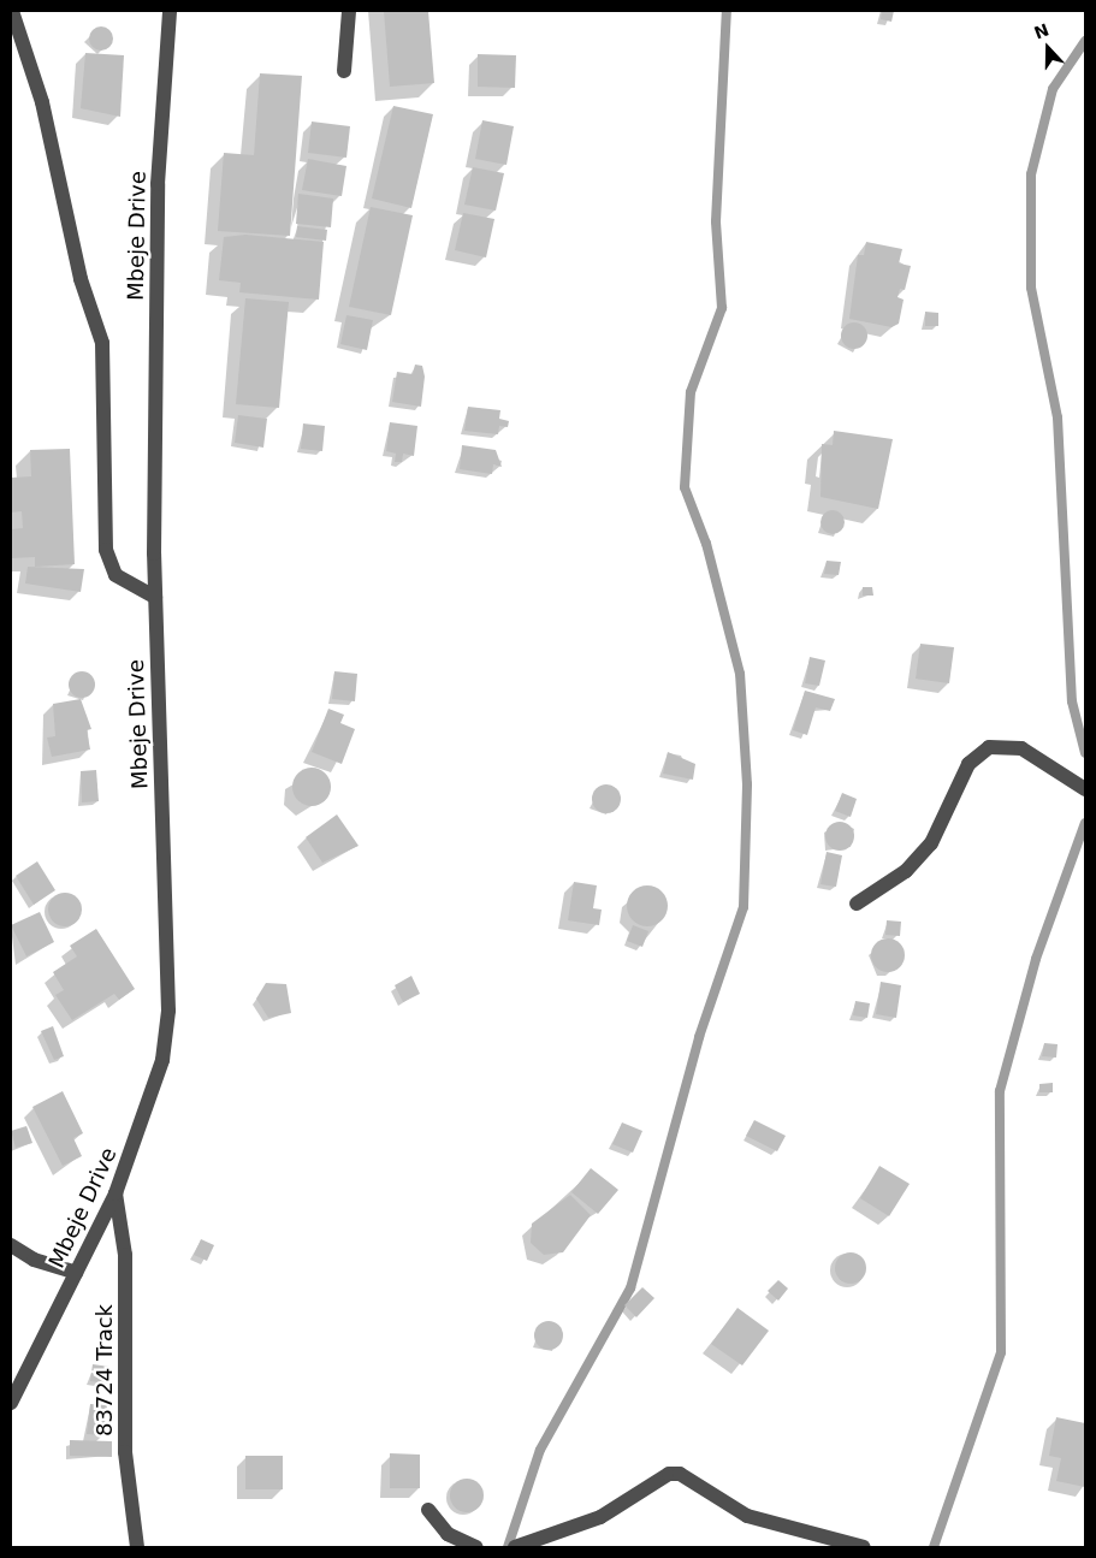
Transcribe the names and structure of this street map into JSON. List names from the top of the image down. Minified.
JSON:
{"streets":{"street":["Mbeje Drive","83724 Track"]},"crossings":[["Mbeje Drive","83724 Track"]],"north":"top"}
